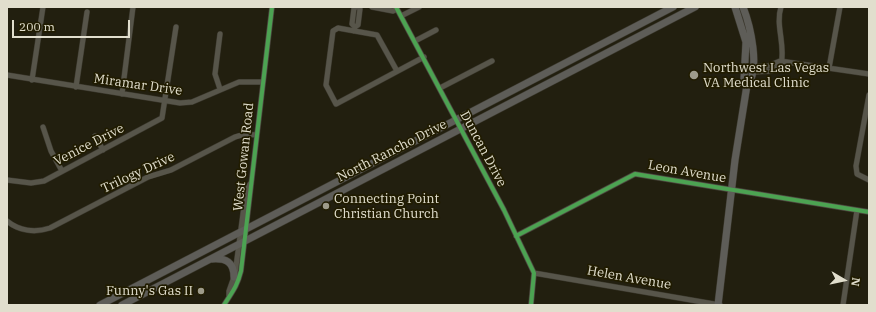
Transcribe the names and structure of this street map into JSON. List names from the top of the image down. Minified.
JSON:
{"streets":{"main road":["North Rancho Drive"],"street":["Miramar Drive","Venice Drive","Duncan Drive","West Gowan Road","Leon Avenue","Trilogy Drive","Helen Avenue"]},"crossings":[["Miramar Drive","Venice Drive"],["Miramar Drive","West Gowan Road"],["Duncan Drive","North Rancho Drive"],["Duncan Drive","Leon Avenue"],["Duncan Drive","Helen Avenue"],["North Rancho Drive","West Gowan Road"],["West Gowan Road","Trilogy Drive"]],"places":["Northwest Las Vegas VA Medical Clinic","Connecting Point Christian Church","Funny's Gas II"],"scale_bar":"200 m","north":"right"}
